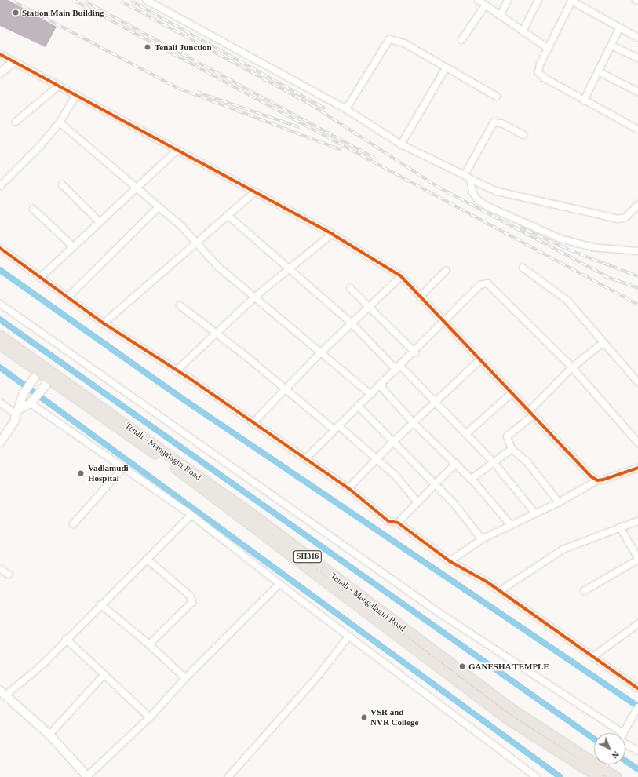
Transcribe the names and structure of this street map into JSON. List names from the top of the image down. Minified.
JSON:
{"streets":{"main road":["Tenali - Mangalagiri Road","SH316"]},"places":["Station Main Building","Tenali Junction","Vadlamudi Hospital","GANESHA TEMPLE","VSR and NVR College"],"north":"bottom right"}
